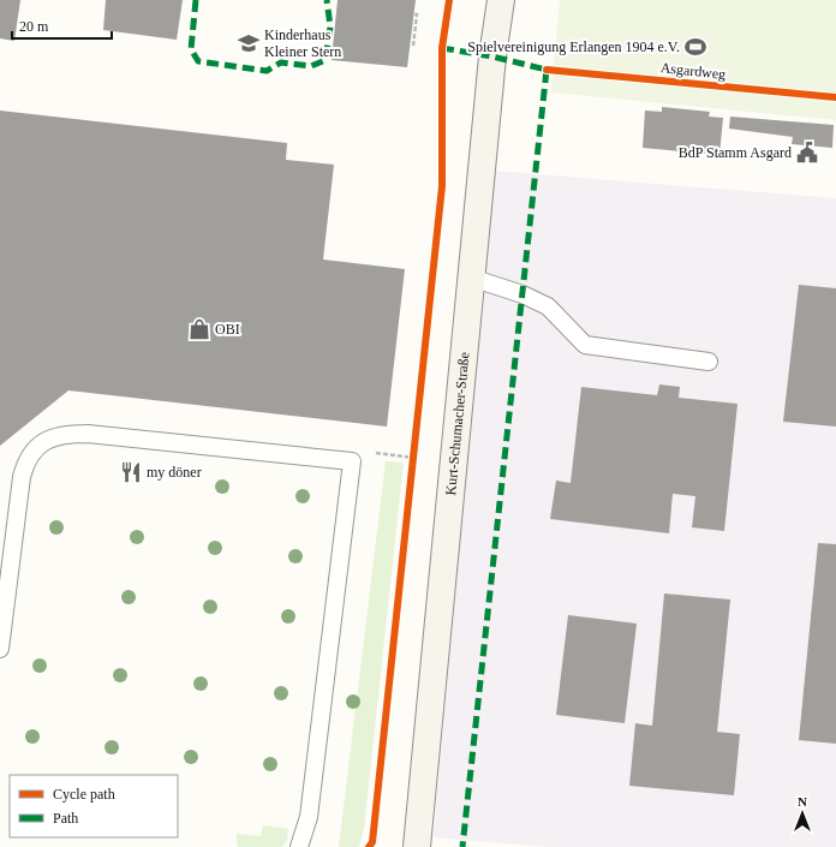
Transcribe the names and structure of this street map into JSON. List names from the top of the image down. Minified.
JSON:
{"streets":{"main road":["Kurt-Schumacher-Straße"],"cycle path":["Asgardweg"]},"places":{"school or university":["Kinderhaus Kleiner Stern"],"sports":["Spielvereinigung Erlangen 1904 e.V."],"public building":["BdP Stamm Asgard"],"shop":["OBI"],"restaurant":["my döner"]},"legend":["Cycle path","Path"],"scale_bar":"20 m","north":"top"}
